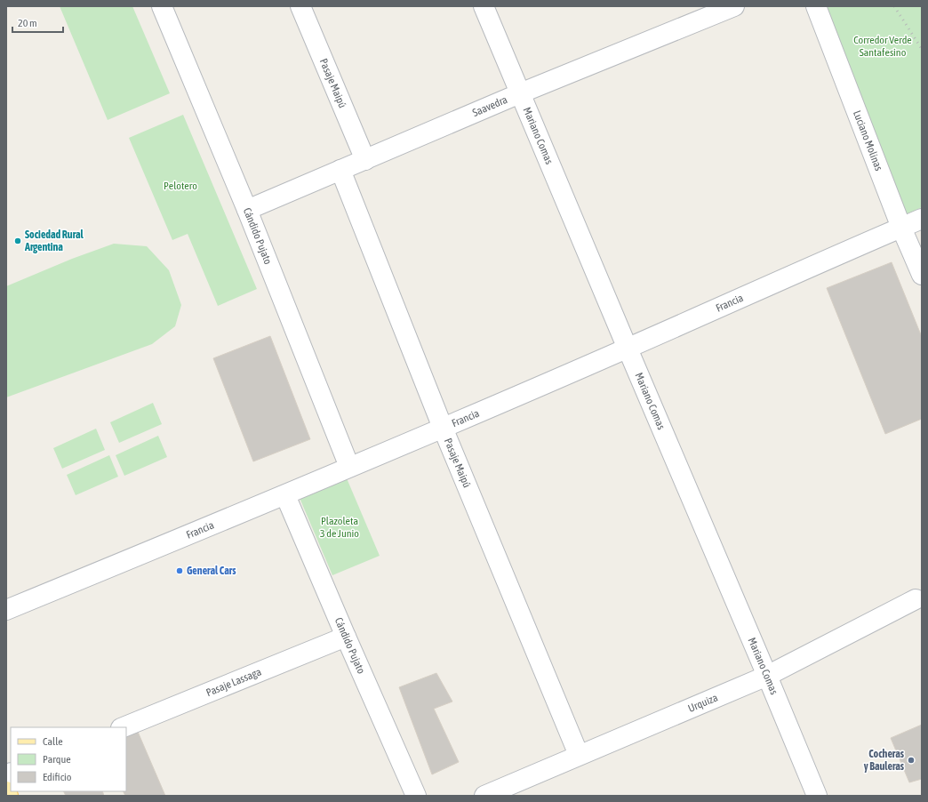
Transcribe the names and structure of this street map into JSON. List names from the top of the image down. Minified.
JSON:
{"streets":{"street":["Pasaje Maipú","Saavedra","Mariano Comas","Luciano Molinas","Cándido Pujato","Francia","Pasaje Lassaga","Urquiza"]},"crossings":[["Pasaje Maipú","Saavedra"],["Pasaje Maipú","Francia"],["Pasaje Maipú","Urquiza"],["Saavedra","Mariano Comas"],["Saavedra","Cándido Pujato"],["Mariano Comas","Francia"],["Mariano Comas","Urquiza"],["Luciano Molinas","Francia"],["Cándido Pujato","Francia"],["Cándido Pujato","Pasaje Lassaga"]],"parks":["Corredor Verde Santafesino","Pelotero","Plazoleta 3 de Junio"],"places":["Sociedad Rural Argentina","General Cars","Cocheras y Bauleras"],"legend":["Calle","Parque","Edificio"],"scale_bar":"20 m"}
